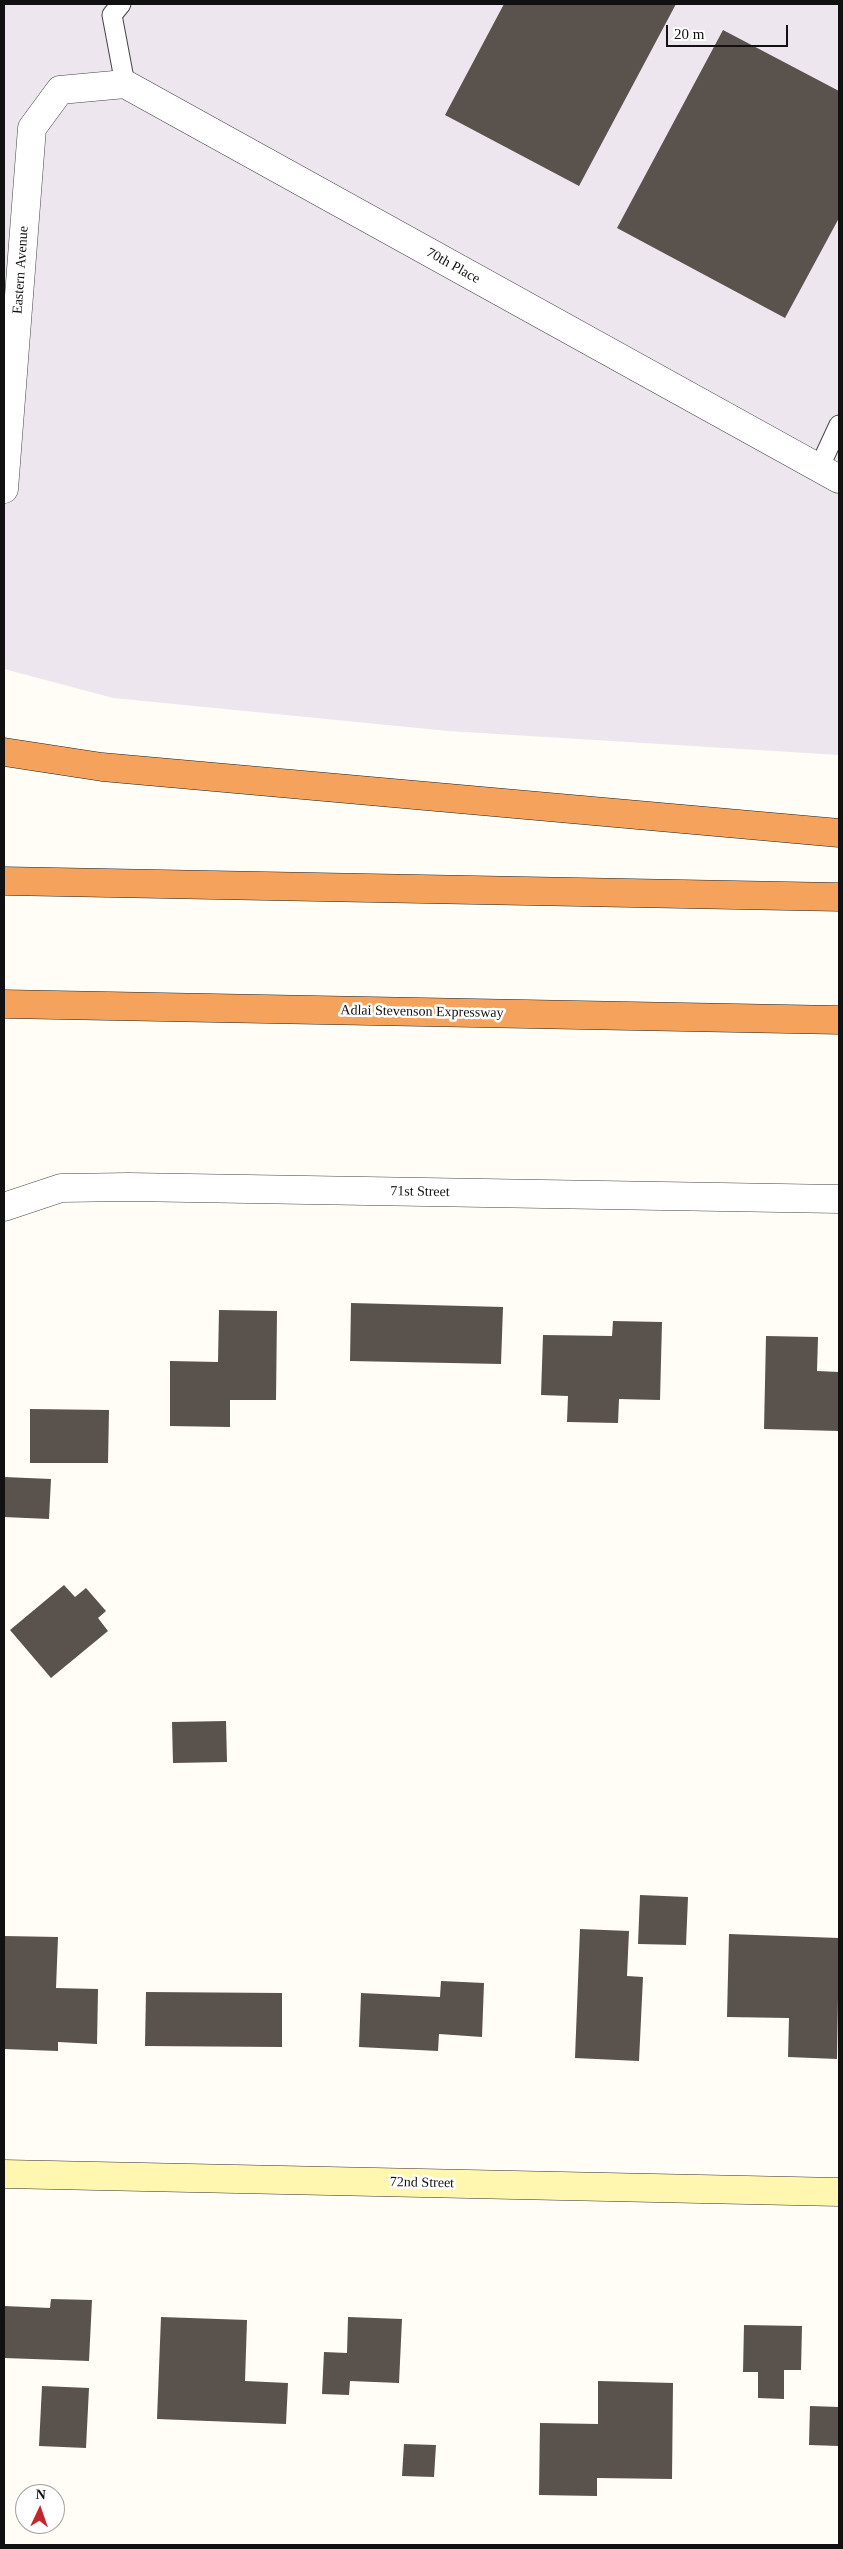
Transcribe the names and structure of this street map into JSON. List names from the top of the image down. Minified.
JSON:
{"streets":{"highway":["Adlai Stevenson Expressway"],"street":["70th Place","Eastern Avenue","71st Street","72nd Street"]},"crossings":[["70th Place","Eastern Avenue"]],"scale_bar":"20 m","north":"top"}
